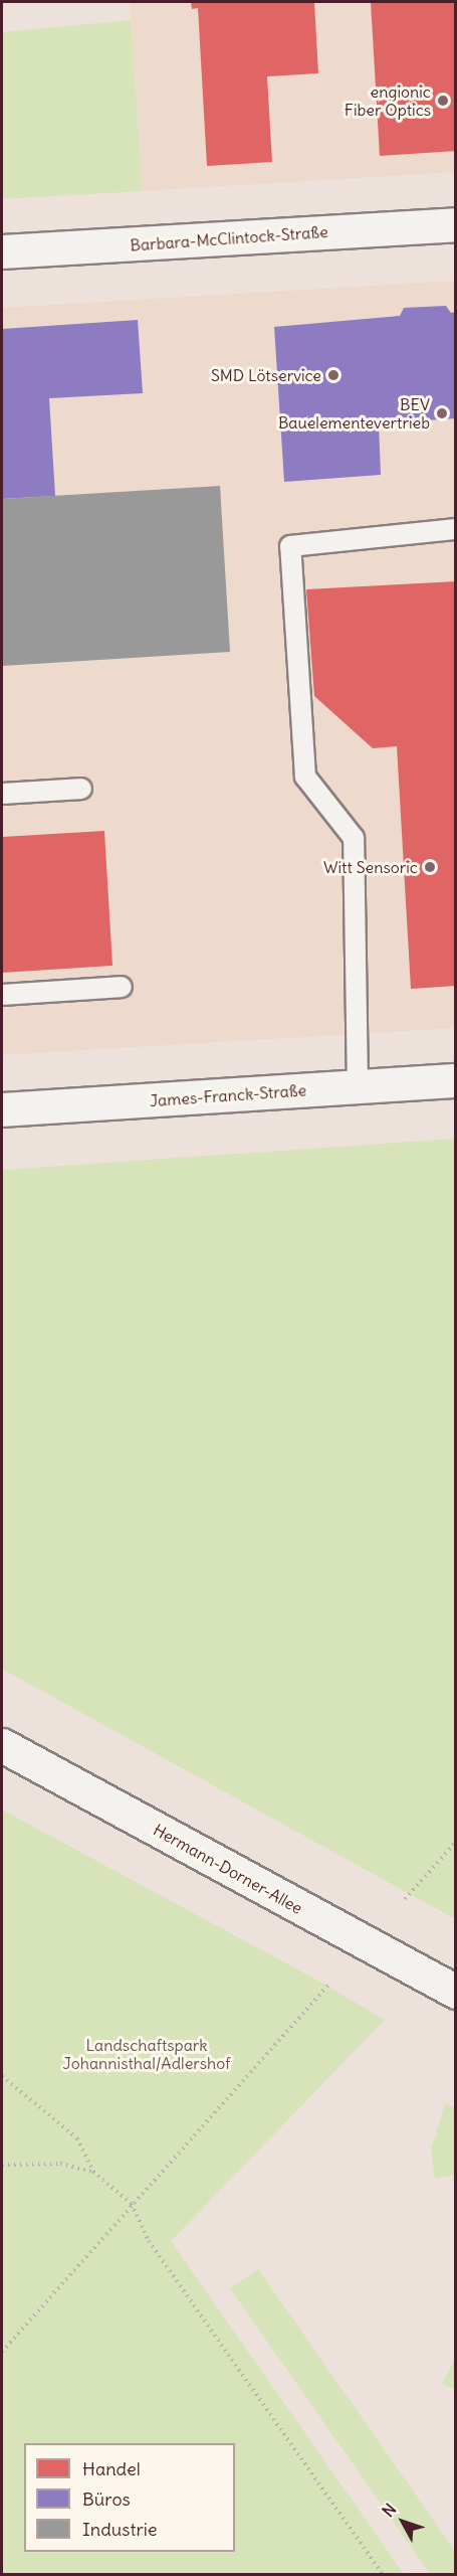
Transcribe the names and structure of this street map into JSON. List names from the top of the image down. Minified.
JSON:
{"streets":{"street":["Barbara-McClintock-Straße","James-Franck-Straße","Hermann-Dorner-Allee"]},"parks":["Landschaftspark Johannisthal/Adlershof"],"places":["engionic Fiber Optics","SMD Lötservice","BEV Bauelementevertrieb","Witt Sensoric"],"legend":["Handel","Büros","Industrie"],"north":"top left"}
